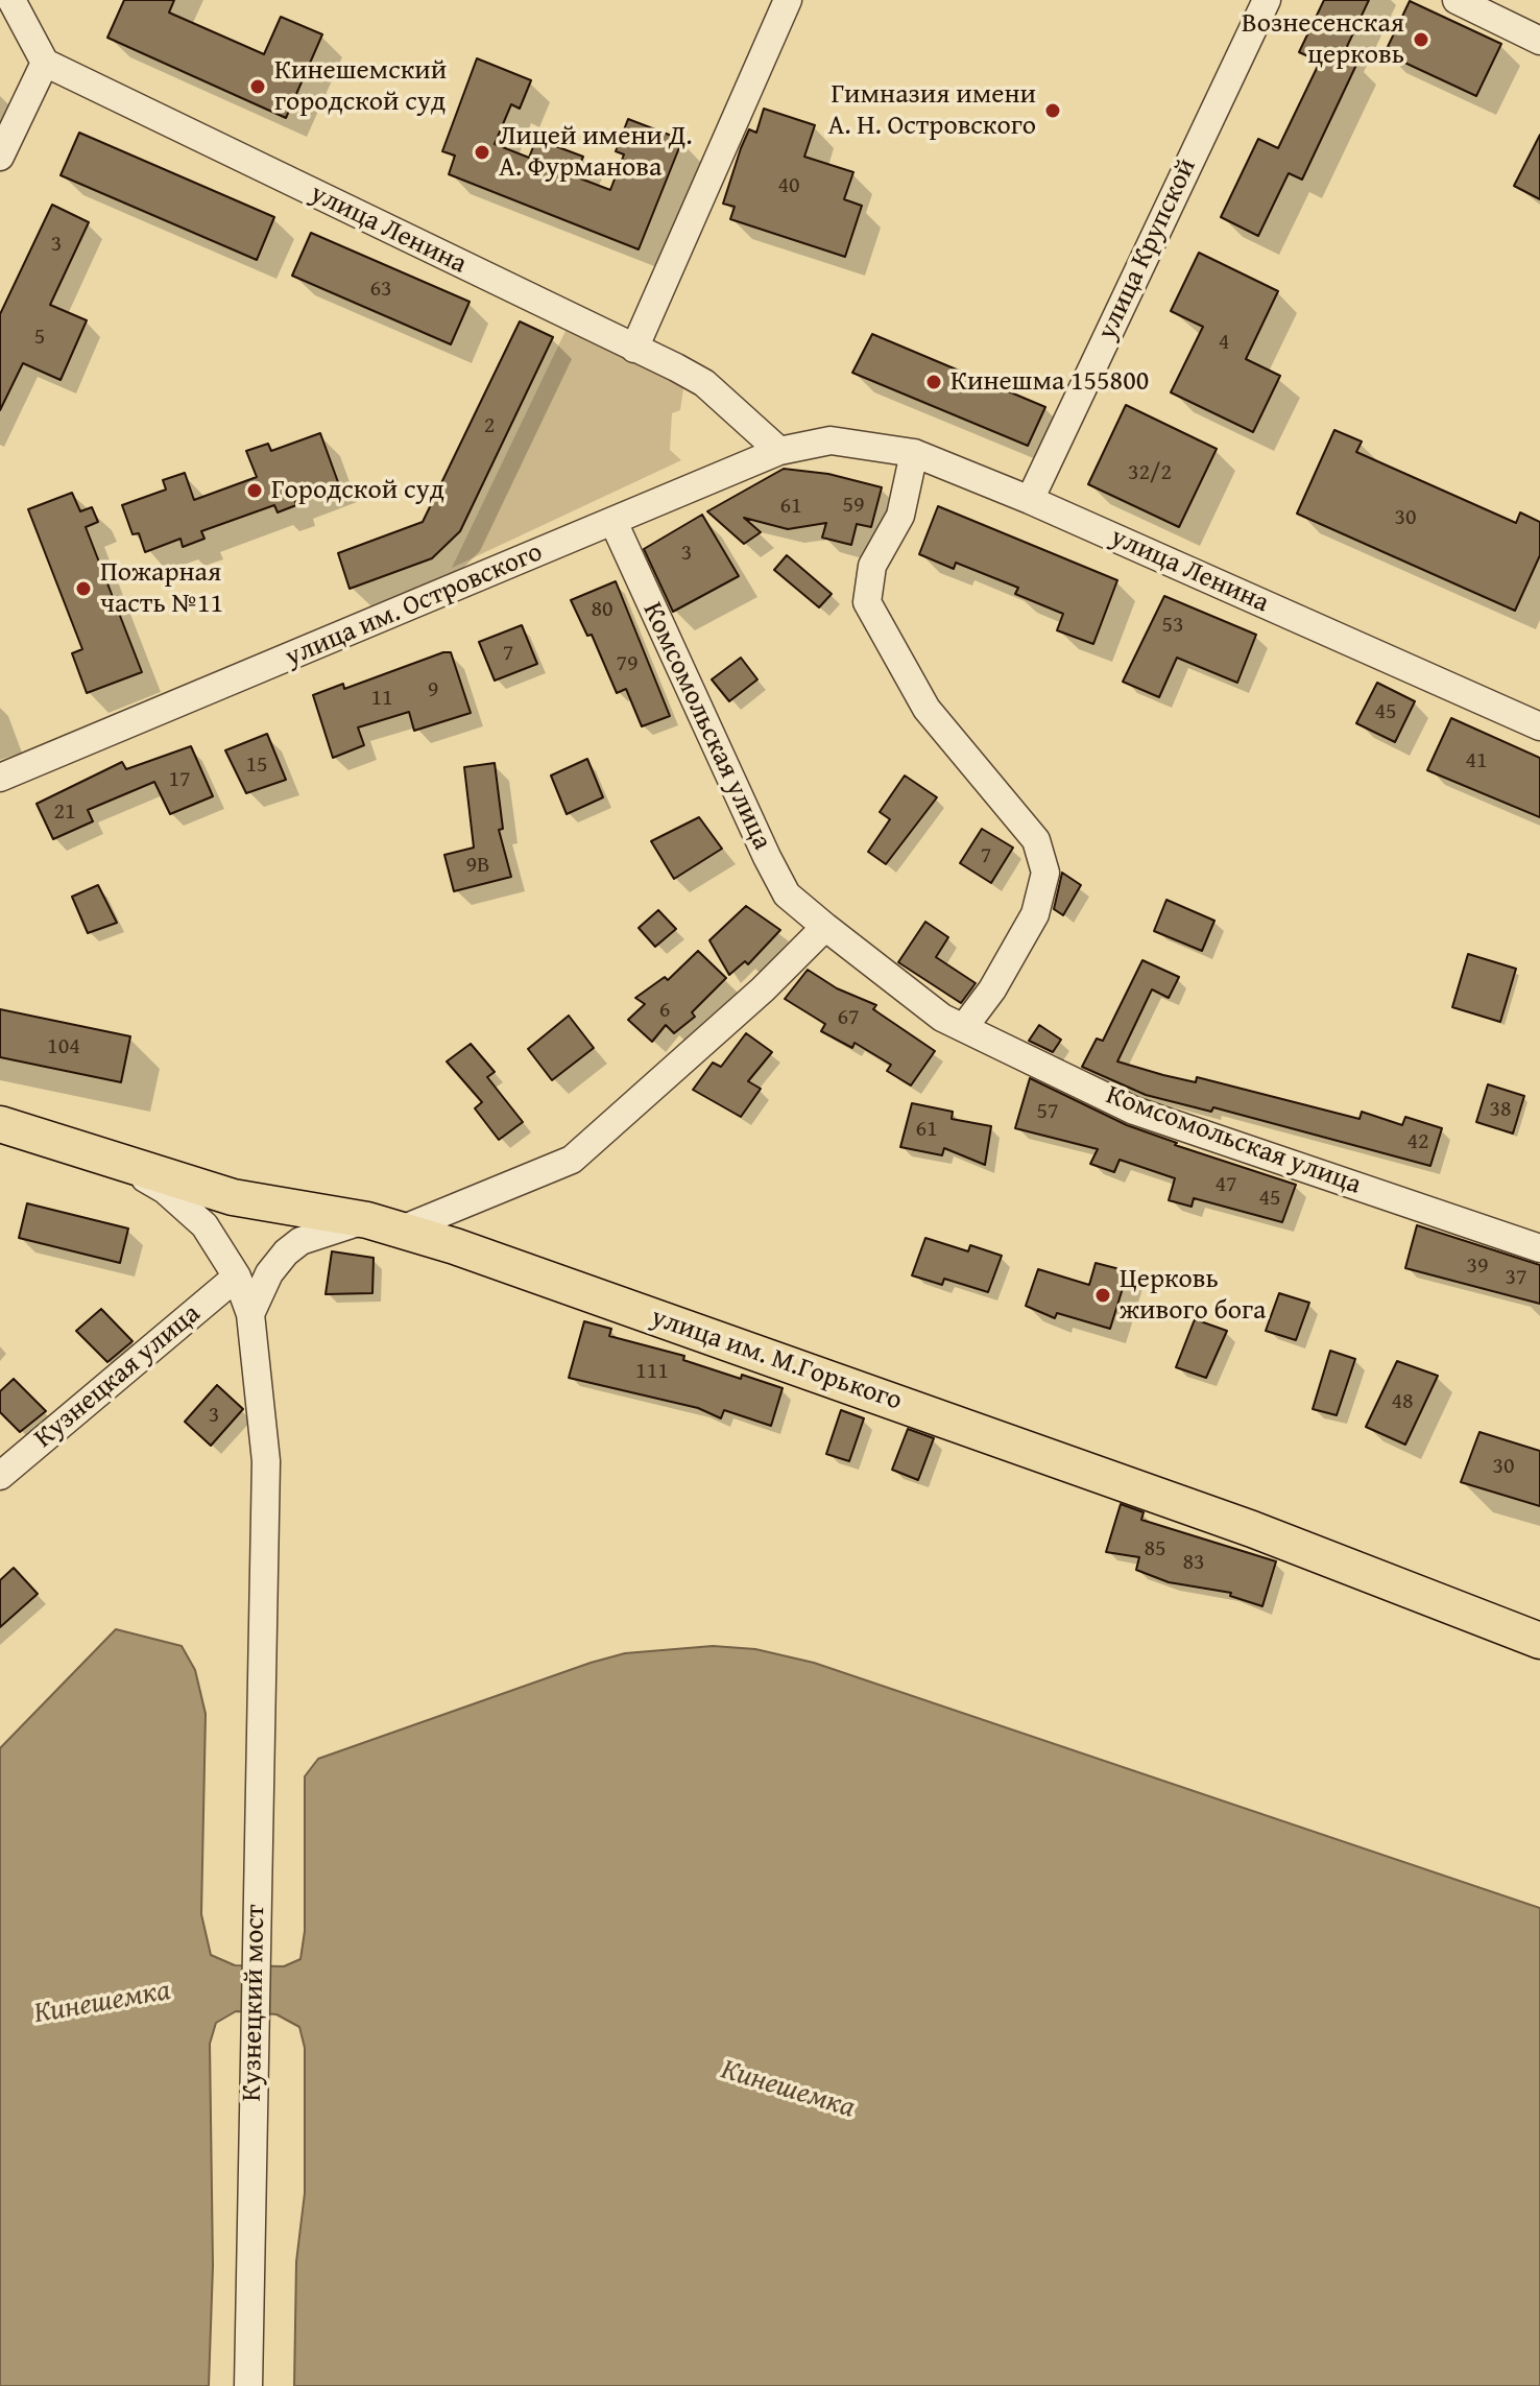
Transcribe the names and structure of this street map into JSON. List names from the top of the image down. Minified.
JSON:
{"streets":{"main road":["улица им. М.Горького"],"street":["улица Ленина","улица Крупской","улица им. Островского","Комсомольская улица","Кузнецкая улица","Кузнецкий мост"]},"crossings":[["улица Ленина","улица Крупской"],["улица Ленина","улица им. Островского"],["улица им. Островского","Комсомольская улица"],["улица им. М.Горького","Кузнецкий мост"],["Кузнецкая улица","Кузнецкий мост"]],"water":["Кинешемка"],"places":["Вознесенская церковь","Кинешемский городской суд","Гимназия имени А. Н. Островского","Лицей имени Д. А. Фурманова","Кинешма 155800","Городской суд","Пожарная часть №11","Церковь живого бога"],"house_numbers":["40","3","63","5","4","2","32/2","59","61","30","3","80","53","7","79","9","11","45","41","15","17","21","7","9В","6","67","104","38","57","61","42","47","45","39","37","111","48","3","30","85","83"]}
